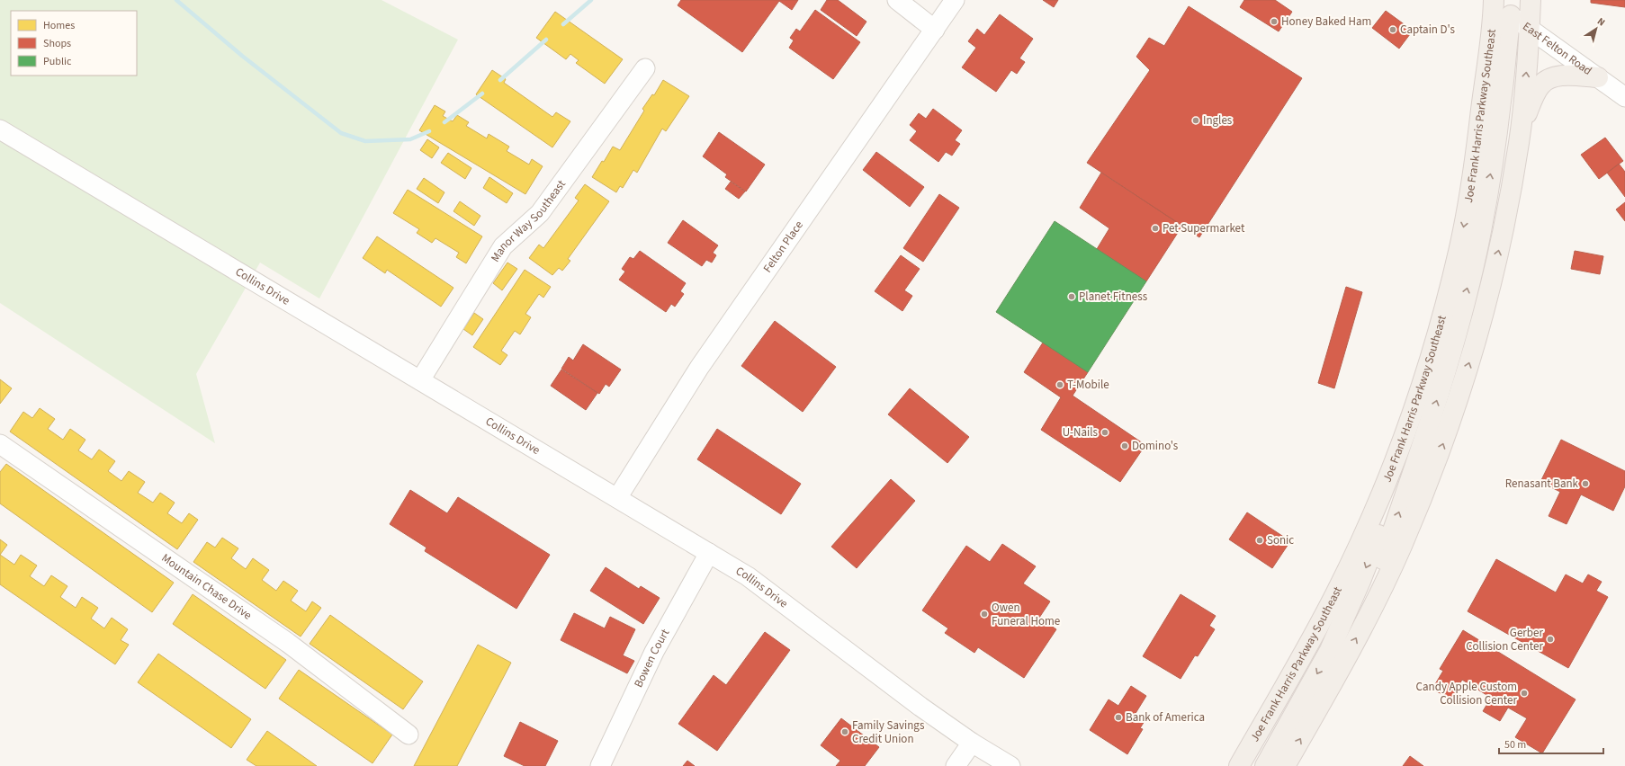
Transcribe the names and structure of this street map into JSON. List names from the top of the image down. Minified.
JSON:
{"streets":{"main road":["Joe Frank Harris Parkway Southeast"],"street":["East Felton Road","Manor Way Southeast","Felton Place","Collins Drive","Mountain Chase Drive","Bowen Court"]},"crossings":[["East Felton Road","Joe Frank Harris Parkway Southeast"],["Manor Way Southeast","Collins Drive"],["Felton Place","Collins Drive"],["Collins Drive","Bowen Court"]],"places":["Honey Baked Ham","Captain D's","Ingles","Pet Supermarket","Planet Fitness","T-Mobile","U-Nails","Domino's","Renasant Bank","Sonic","Owen Funeral Home","Gerber Collision Center","Candy Apple Custom Collision Center","Bank of America","Family Savings Credit Union"],"legend":["Homes","Shops","Public"],"scale_bar":"50 m","north":"top right"}
